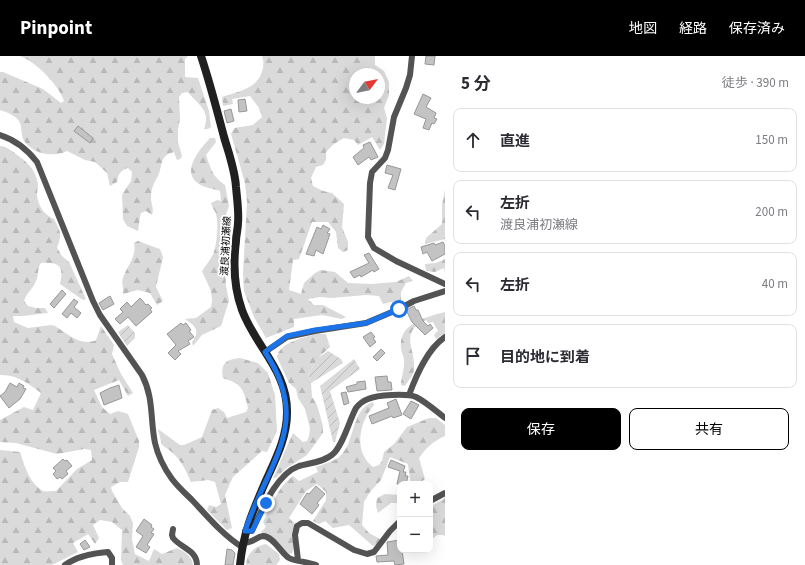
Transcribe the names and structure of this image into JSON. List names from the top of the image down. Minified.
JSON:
{"streets":{"main road":["渡良浦初瀬線"]},"north":"top right","page":{"header":"Pinpoint","nav":["地図","経路","保存済み"],"heading":["5 分","徒歩 · 390 m"],"list":[["直進","150 m"],["左折","渡良浦初瀬線","200 m"],["左折","40 m"],"目的地に到着"],"buttons":["保存","共有"],"map_buttons":["+","−"]}}
